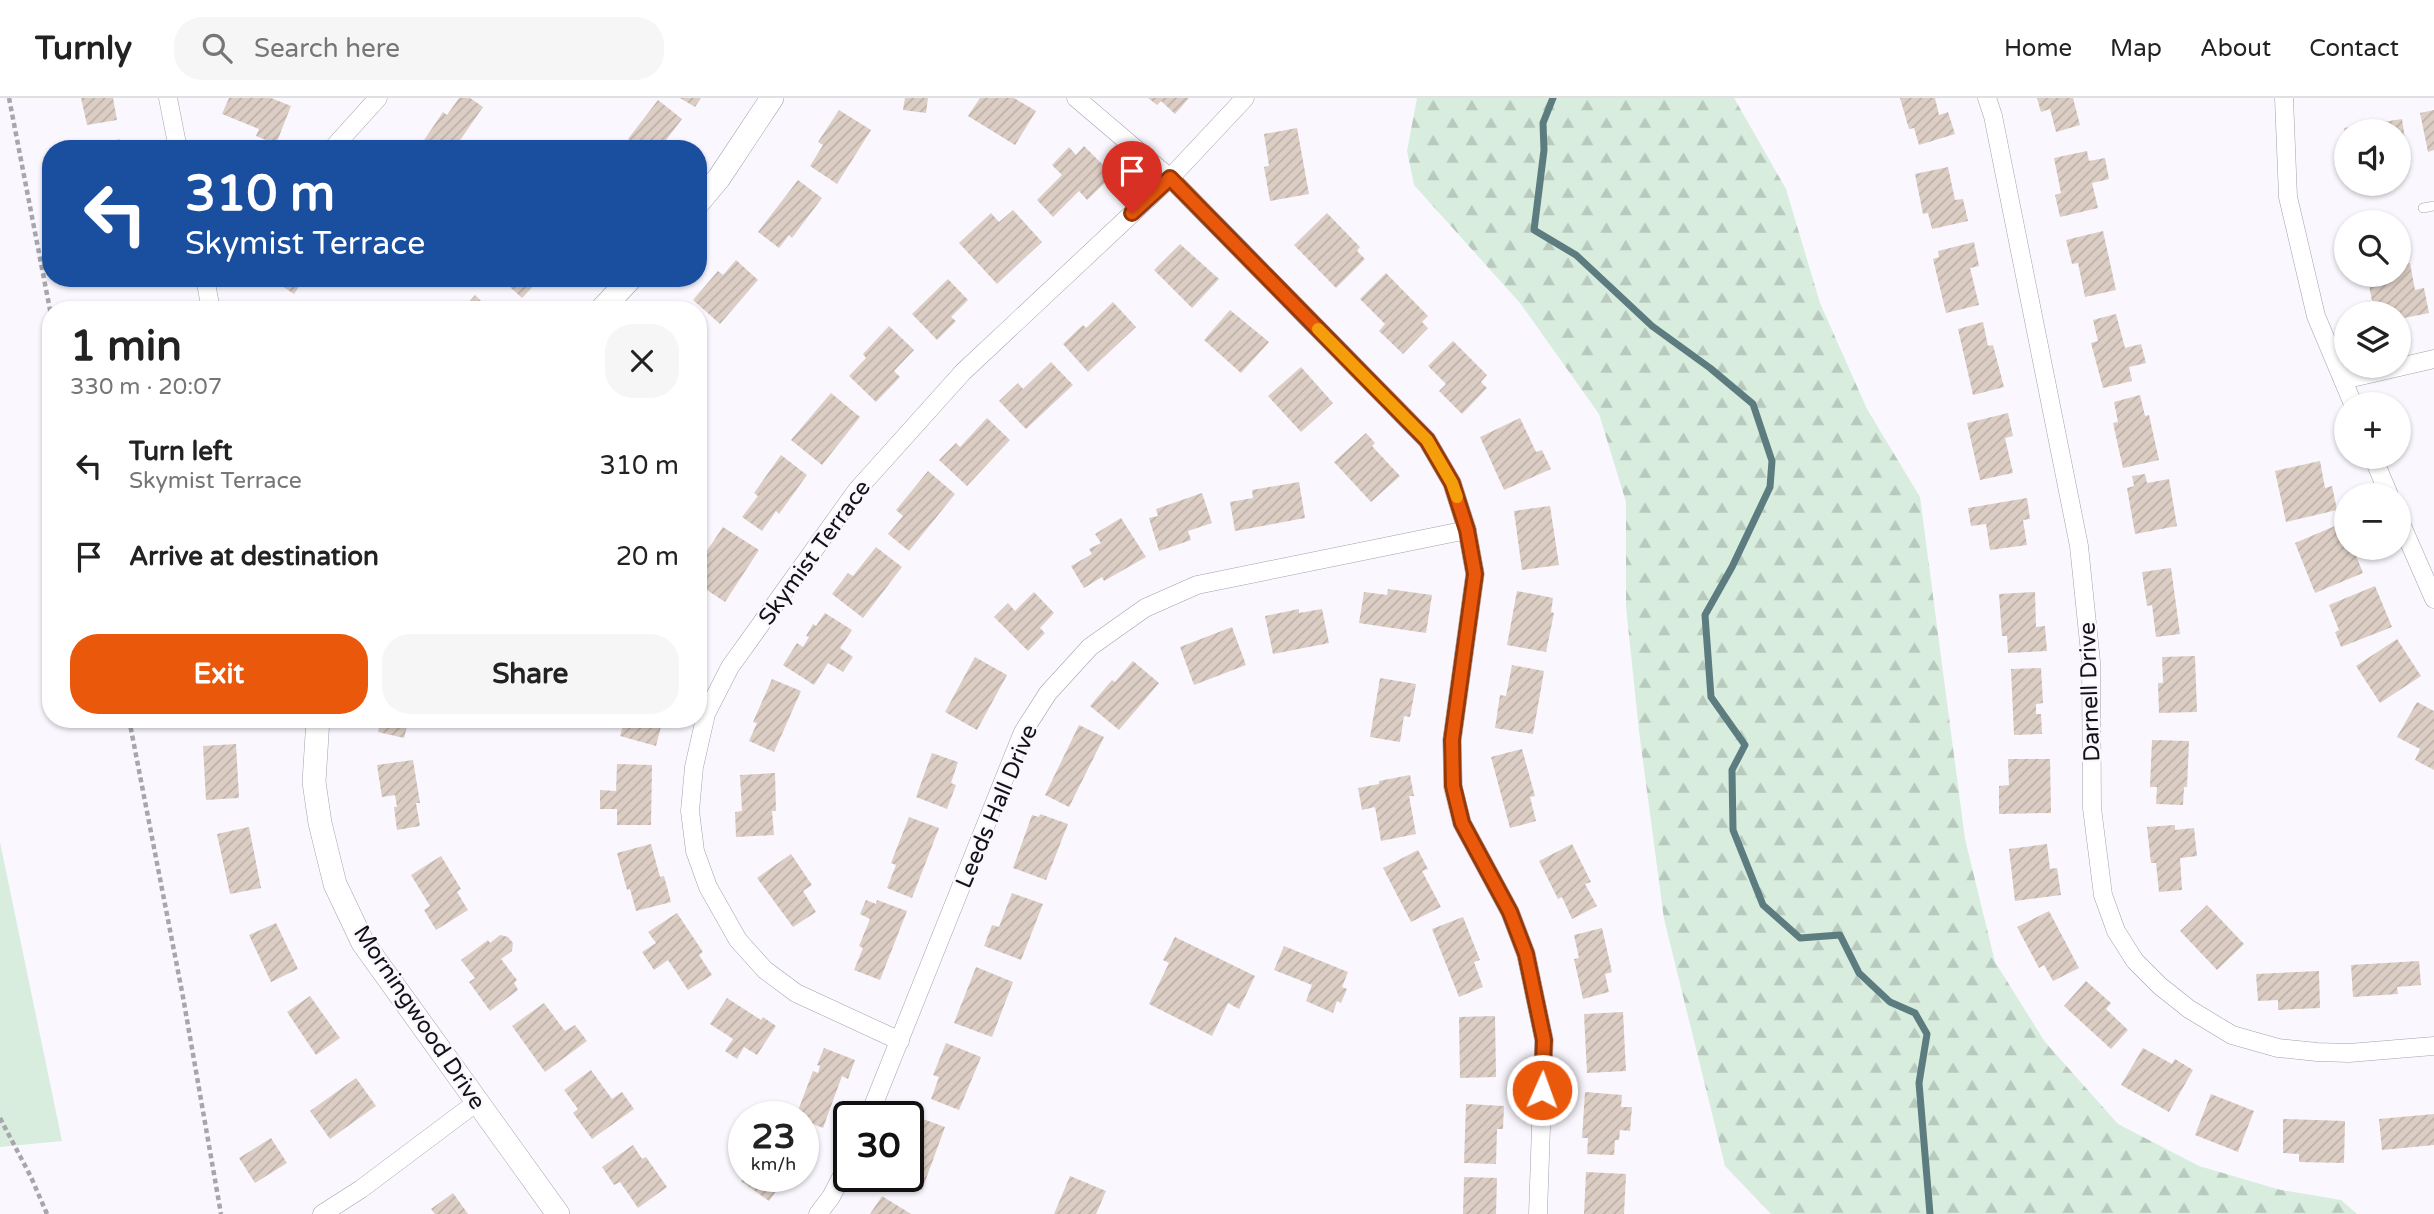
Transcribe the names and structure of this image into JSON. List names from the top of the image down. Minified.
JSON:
{"streets":{"street":["Skymist Terrace","Darnell Drive","Leeds Hall Drive","Morningwood Drive"]},"crossings":[["Skymist Terrace","Leeds Hall Drive"]],"page":{"header":"Turnly","search":"Search here","nav":["Home","Map","About","Contact"],"map_buttons":["+","−"],"turn":["310 m","Skymist Terrace"],"heading":["1 min","330 m · 20:07"],"list":[{"name":"Turn left","note":"Skymist Terrace","value":"310 m"},{"name":"Arrive at destination","value":"20 m"}],"buttons":["Exit","Share"],"speed":"23 km/h","limit":"30"}}
